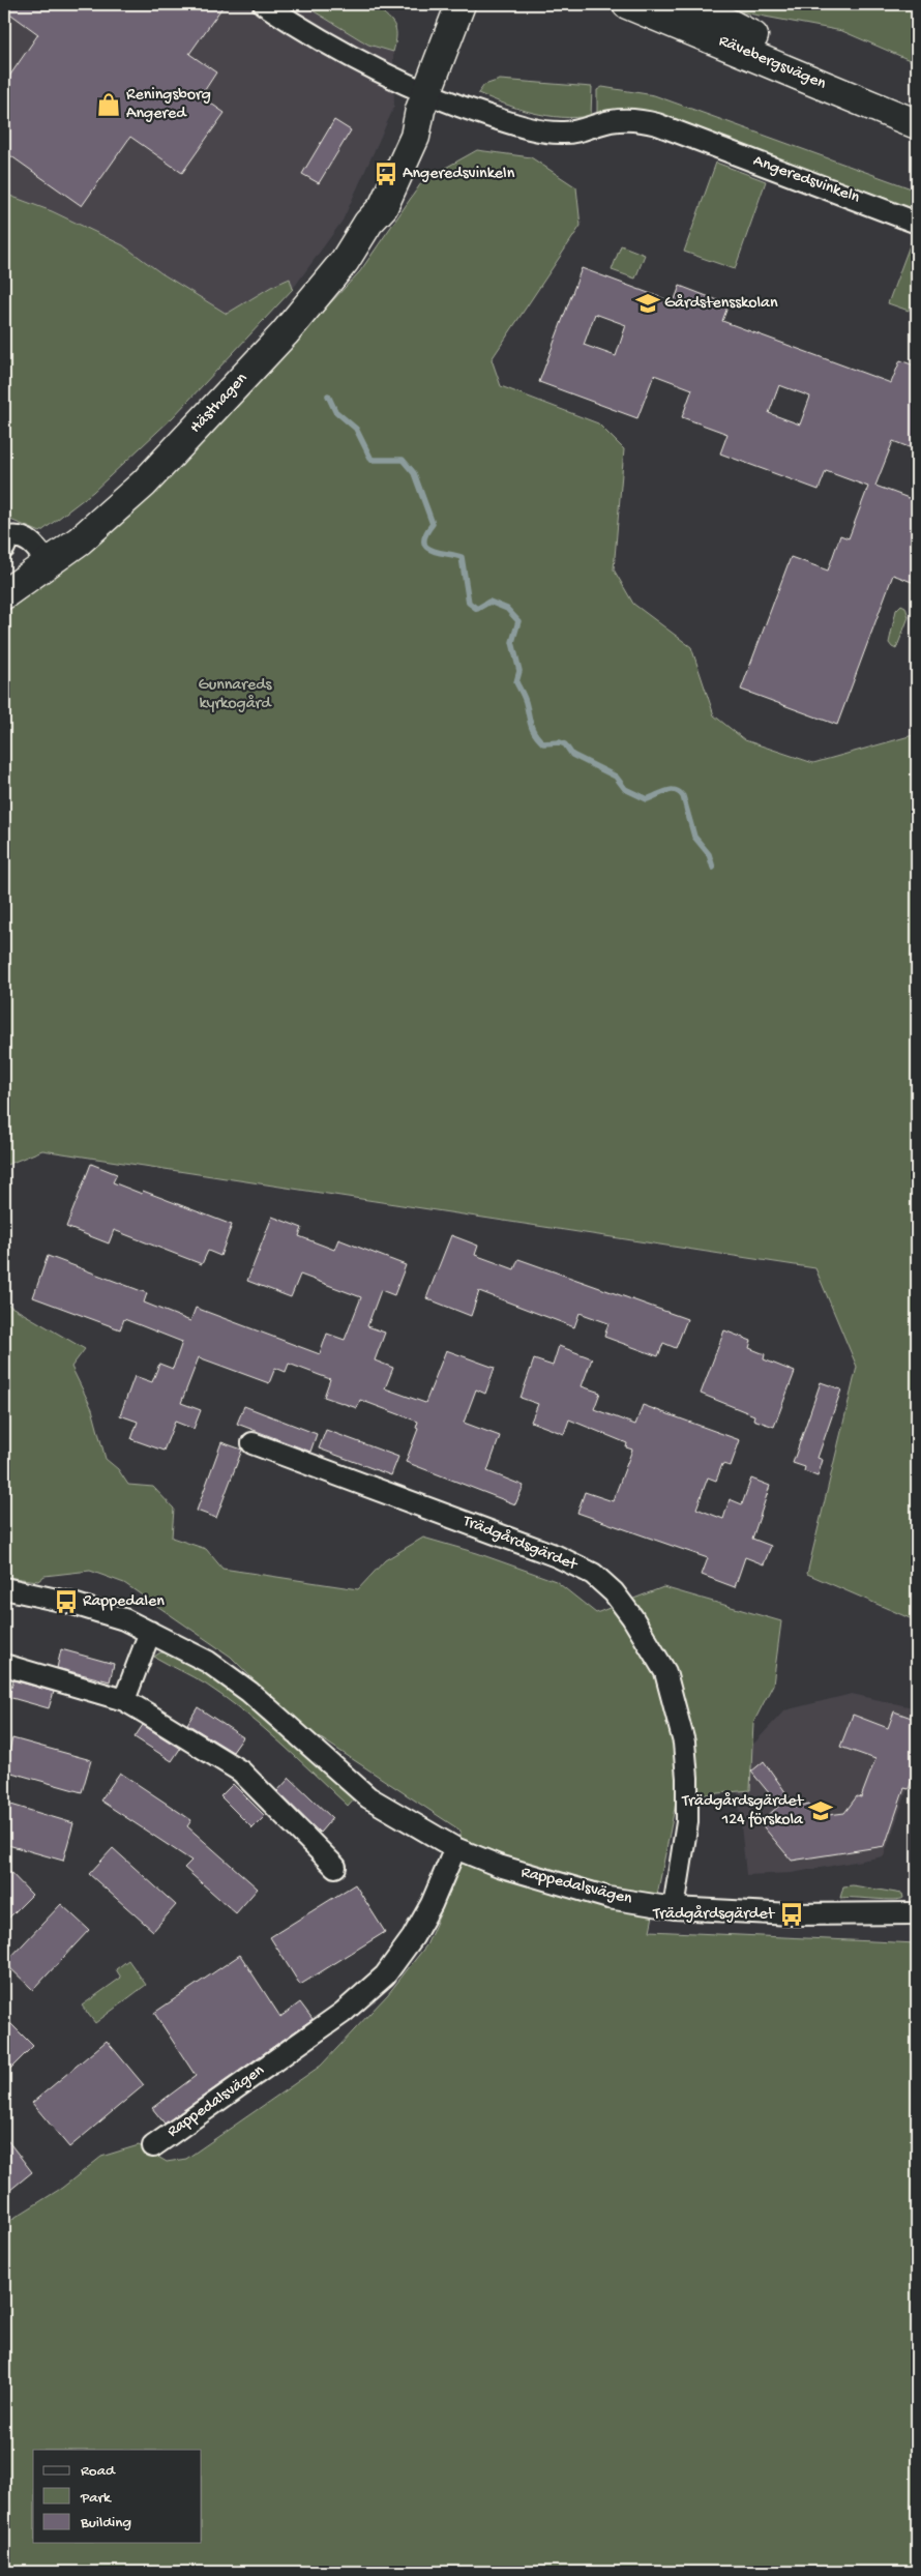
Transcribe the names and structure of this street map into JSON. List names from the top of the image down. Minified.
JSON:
{"streets":{"street":["Rävebergsvägen","Angeredsvinkeln","Hästhagen","Trädgårdsgärdet","Rappedalsvägen"]},"crossings":[["Angeredsvinkeln","Hästhagen"],["Trädgårdsgärdet","Rappedalsvägen"]],"parks":["Gunnareds kyrkogård"],"places":{"shop":["Reningsborg Angered"],"bus stop":["Angeredsvinkeln","Rappedalen","Trädgårdsgärdet"],"school or university":["Gårdstensskolan","Trädgårdsgärdet 124 förskola"]},"legend":["Road","Park","Building"]}
